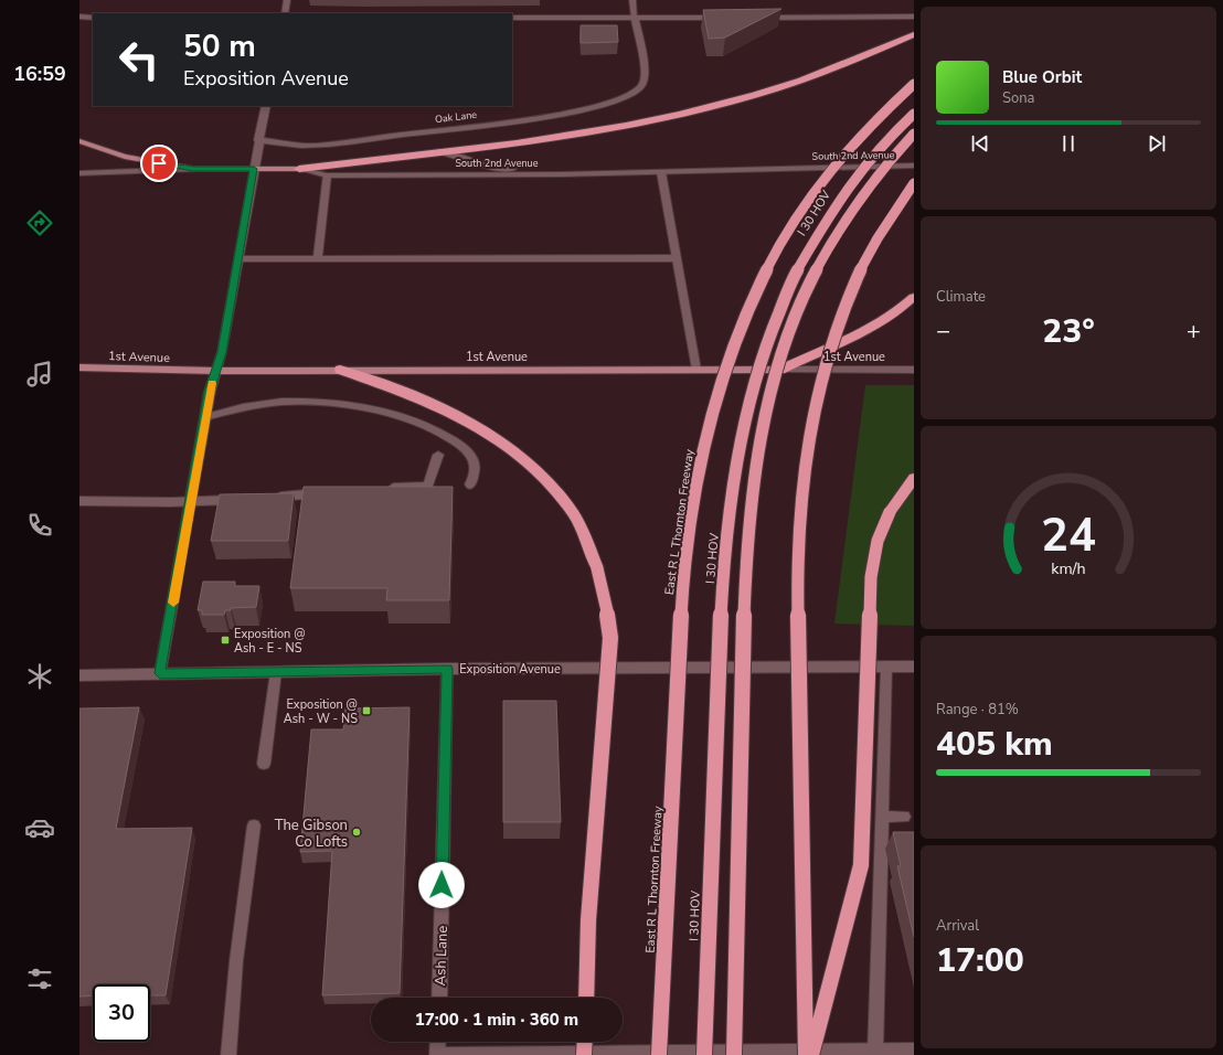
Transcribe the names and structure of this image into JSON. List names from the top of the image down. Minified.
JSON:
{"streets":{"highway":["I 30 HOV","East R L Thornton Freeway"],"main road":["South 2nd Avenue","1st Avenue"],"street":["Oak Lane","Exposition Avenue","Ash Lane"]},"crossings":[["Exposition Avenue","Ash Lane"]],"places":{"transit":["Exposition @ Ash - E - NS","Exposition @ Ash - W - NS"],"other":["The Gibson Co Lofts"]},"page":{"tabs":"16:59","turn":["50 m","Exposition Avenue"],"song":["Blue Orbit","Sona"],"tile":["Climate",["Range · 81%","405 km"],["Arrival","17:00"]],"heat":["−","23°","+"],"limit":"30","trip":"17:00 · 1 min · 360 m","gauge":["24","km/h"]}}
